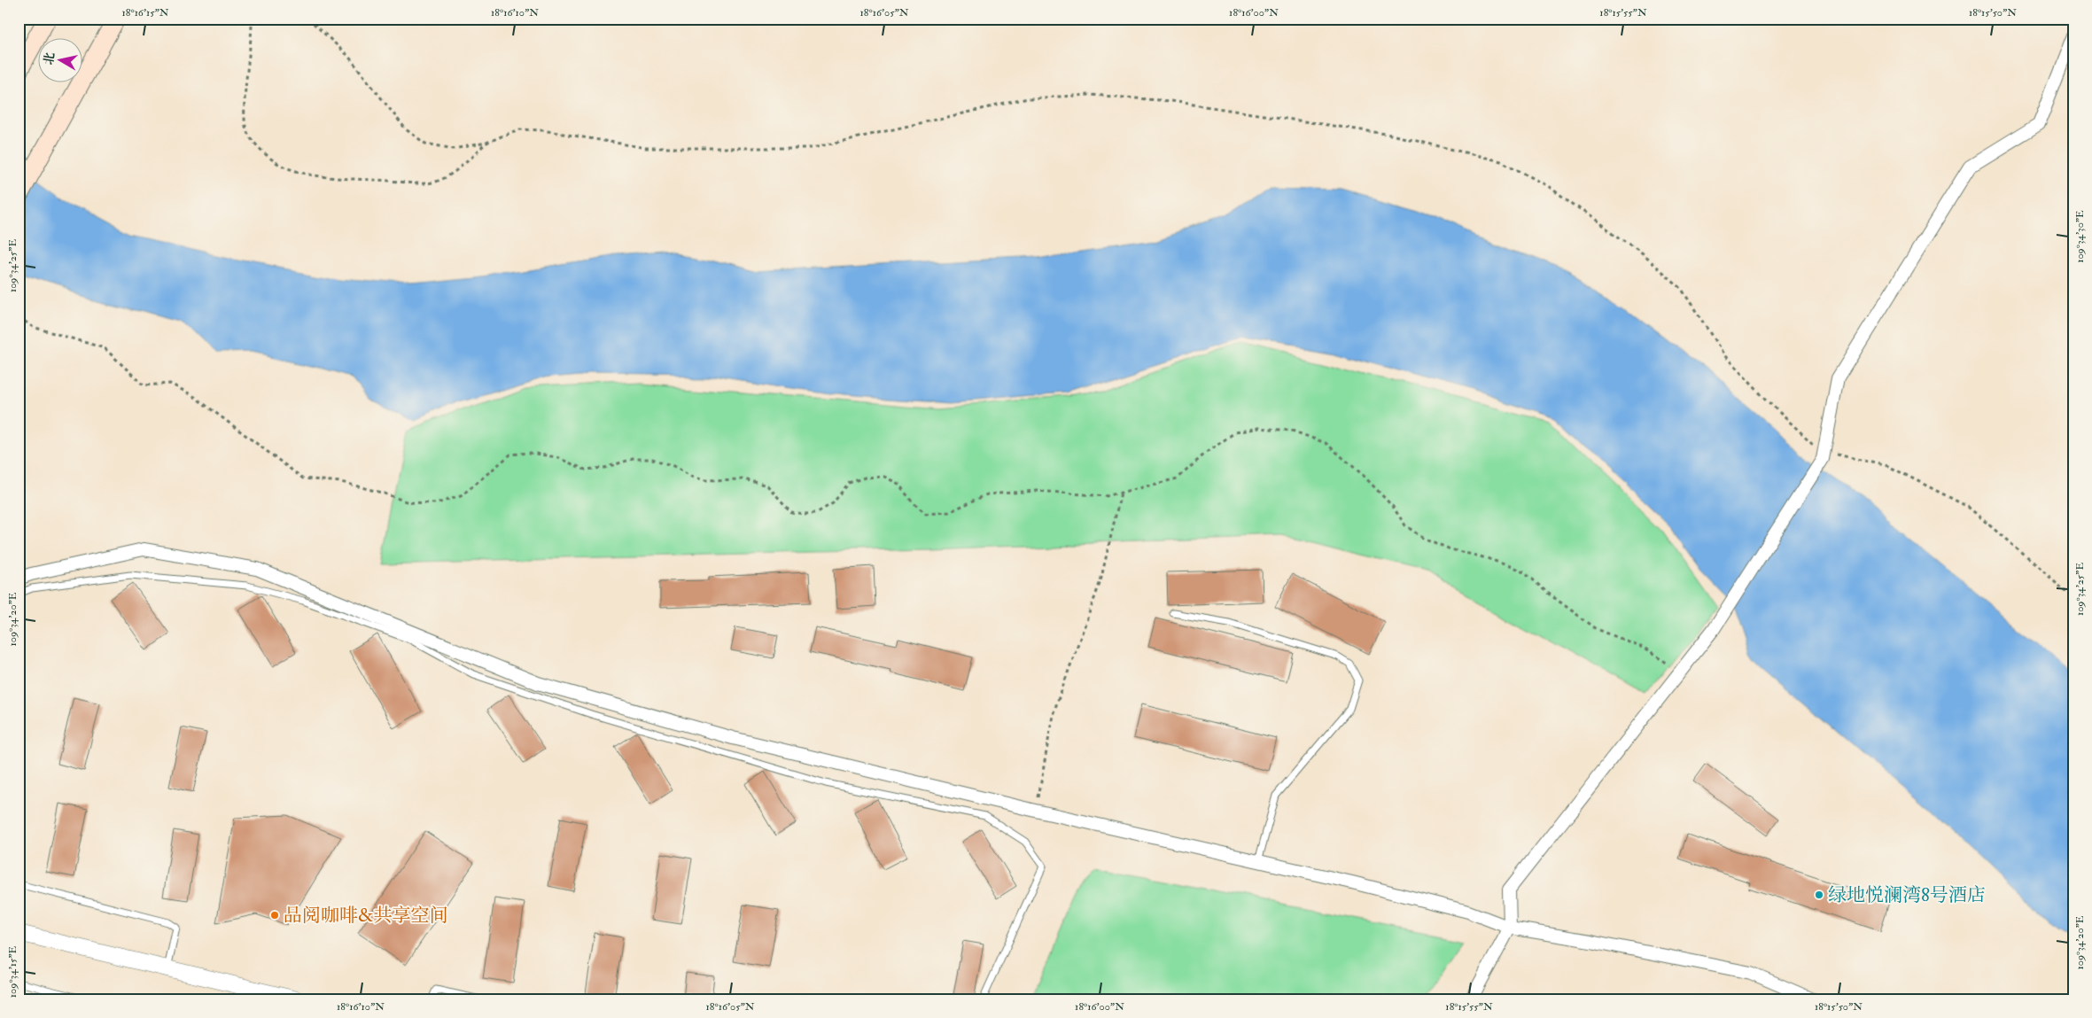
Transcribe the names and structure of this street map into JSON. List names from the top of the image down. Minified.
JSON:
{"places":["绿地悦澜湾8号酒店","品阅咖啡&共享空间"],"north":"left","coordinates":["18°16'15\"N","18°16'10\"N","18°16'05\"N","18°16'00\"N","18°15'55\"N","18°15'50\"N","109°34'30\"E","109°34'25\"E","109°34'20\"E","109°34'15\"E"]}
